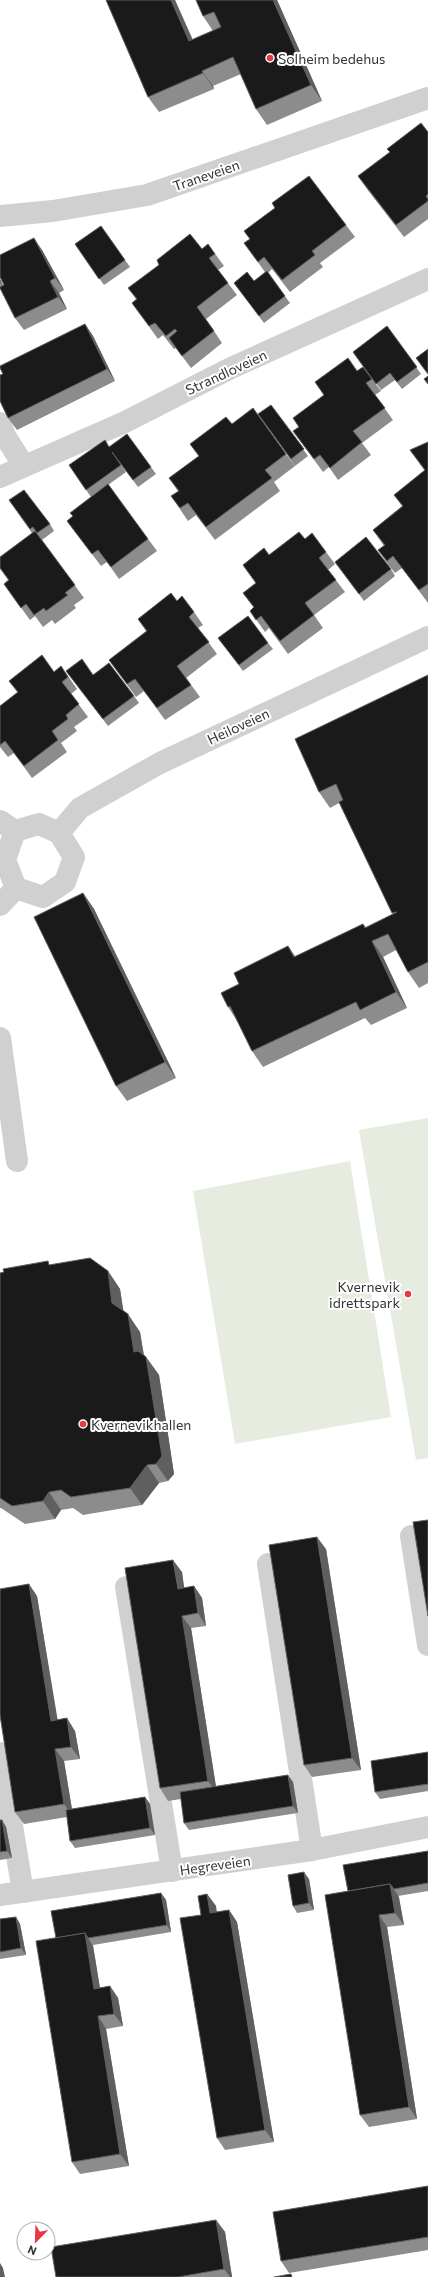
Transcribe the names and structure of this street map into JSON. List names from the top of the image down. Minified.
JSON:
{"streets":{"street":["Traneveien","Strandloveien","Heiloveien","Hegreveien"]},"places":["Solheim bedehus","Kvernevik idrettspark","Kvernevikhallen"],"north":"bottom left"}
